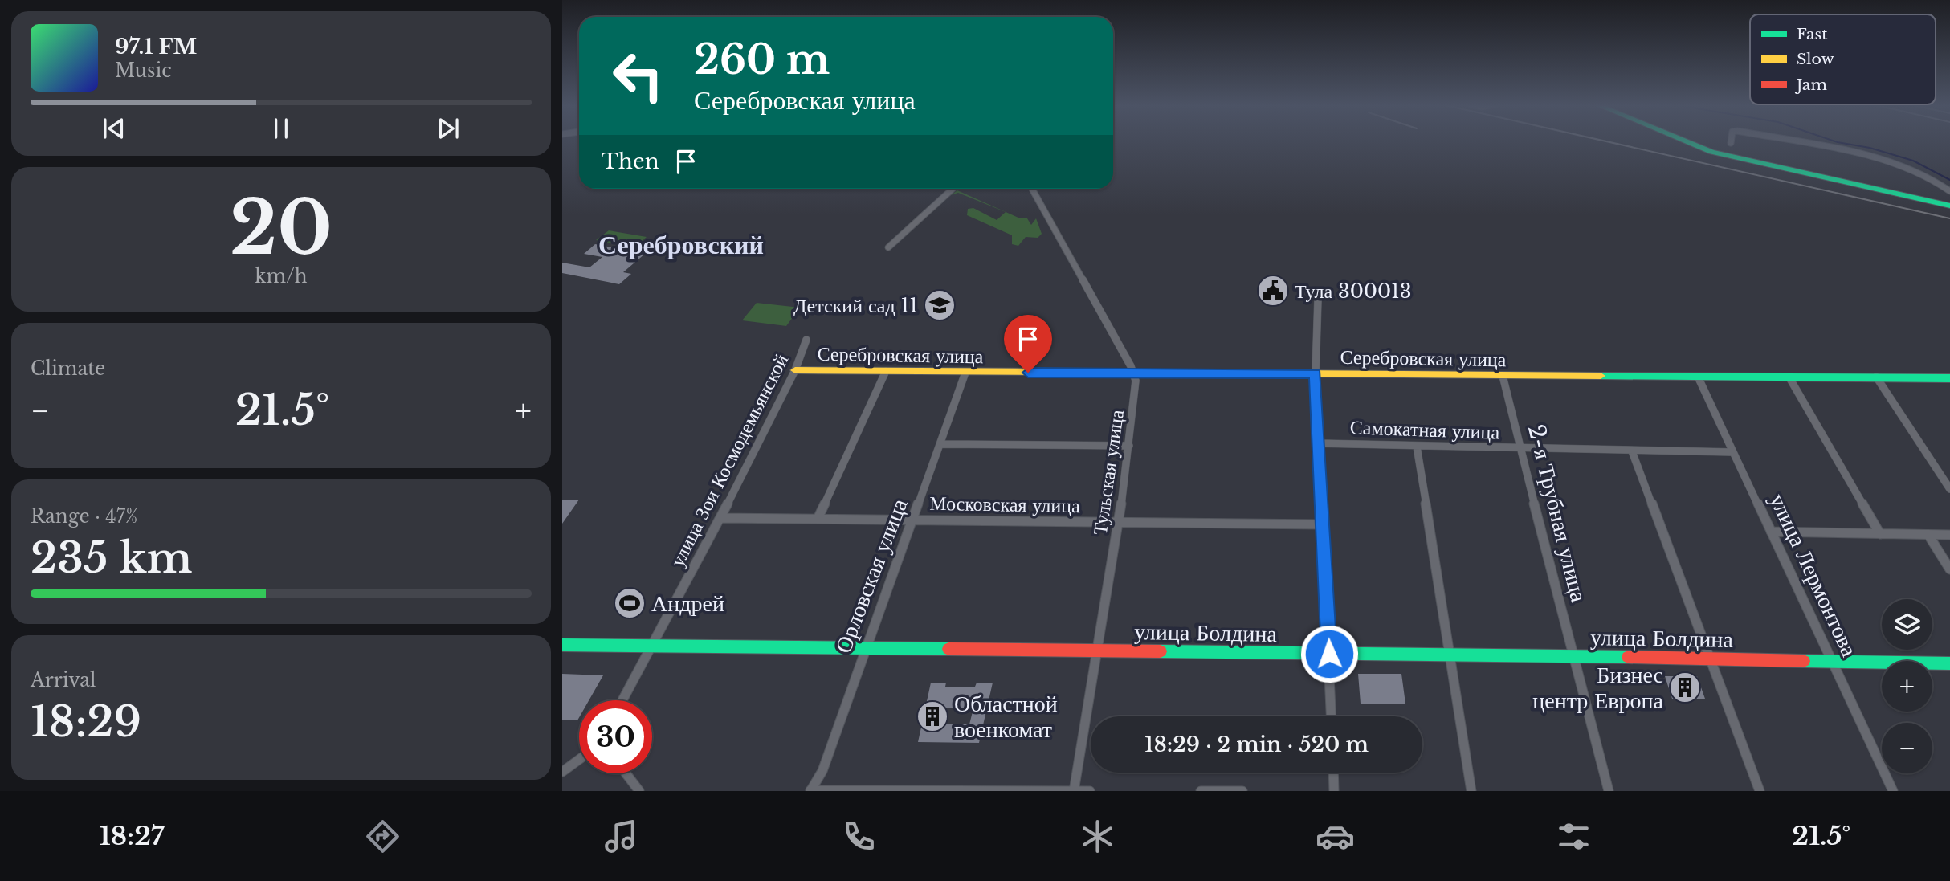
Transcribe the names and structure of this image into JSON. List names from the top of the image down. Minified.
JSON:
{"streets":{"street":["Серебровская улица","Самокатная улица","улица Зои Космодемьянской","Тульская улица","Московская улица","2-я Трубная улица","улица Лермонтова","Орловская улица","улица Болдина"]},"crossings":[["Серебровская улица","улица Зои Космодемьянской"],["Серебровская улица","Тульская улица"],["Серебровская улица","2-я Трубная улица"],["Серебровская улица","улица Лермонтова"],["Серебровская улица","Орловская улица"],["Самокатная улица","2-я Трубная улица"],["Самокатная улица","улица Лермонтова"],["улица Зои Космодемьянской","Московская улица"],["улица Зои Космодемьянской","улица Болдина"],["Тульская улица","Московская улица"],["Тульская улица","улица Болдина"],["Московская улица","Орловская улица"],["2-я Трубная улица","улица Болдина"],["улица Лермонтова","улица Болдина"],["Орловская улица","улица Болдина"]],"districts":["Серебровский"],"places":{"public building":["Тула 300013"],"school or university":["Детский сад 11"],"sports":["Андрей"],"building":["Бизнес центр Европа","Областной военкомат"]},"legend":["Fast","Slow","Jam"],"page":{"turn":["260 m","Серебровская улица"],"song":["97.1 FM","Music"],"then":"Then","tile":[["20","km/h"],"Climate",["Range · 47%","235 km"],["Arrival","18:29"]],"heat":["−","21.5°","+"],"map_buttons":["+","−"],"limit":"30","trip":"18:29 · 2 min · 520 m","tabs":["18:27","21.5°"]}}
